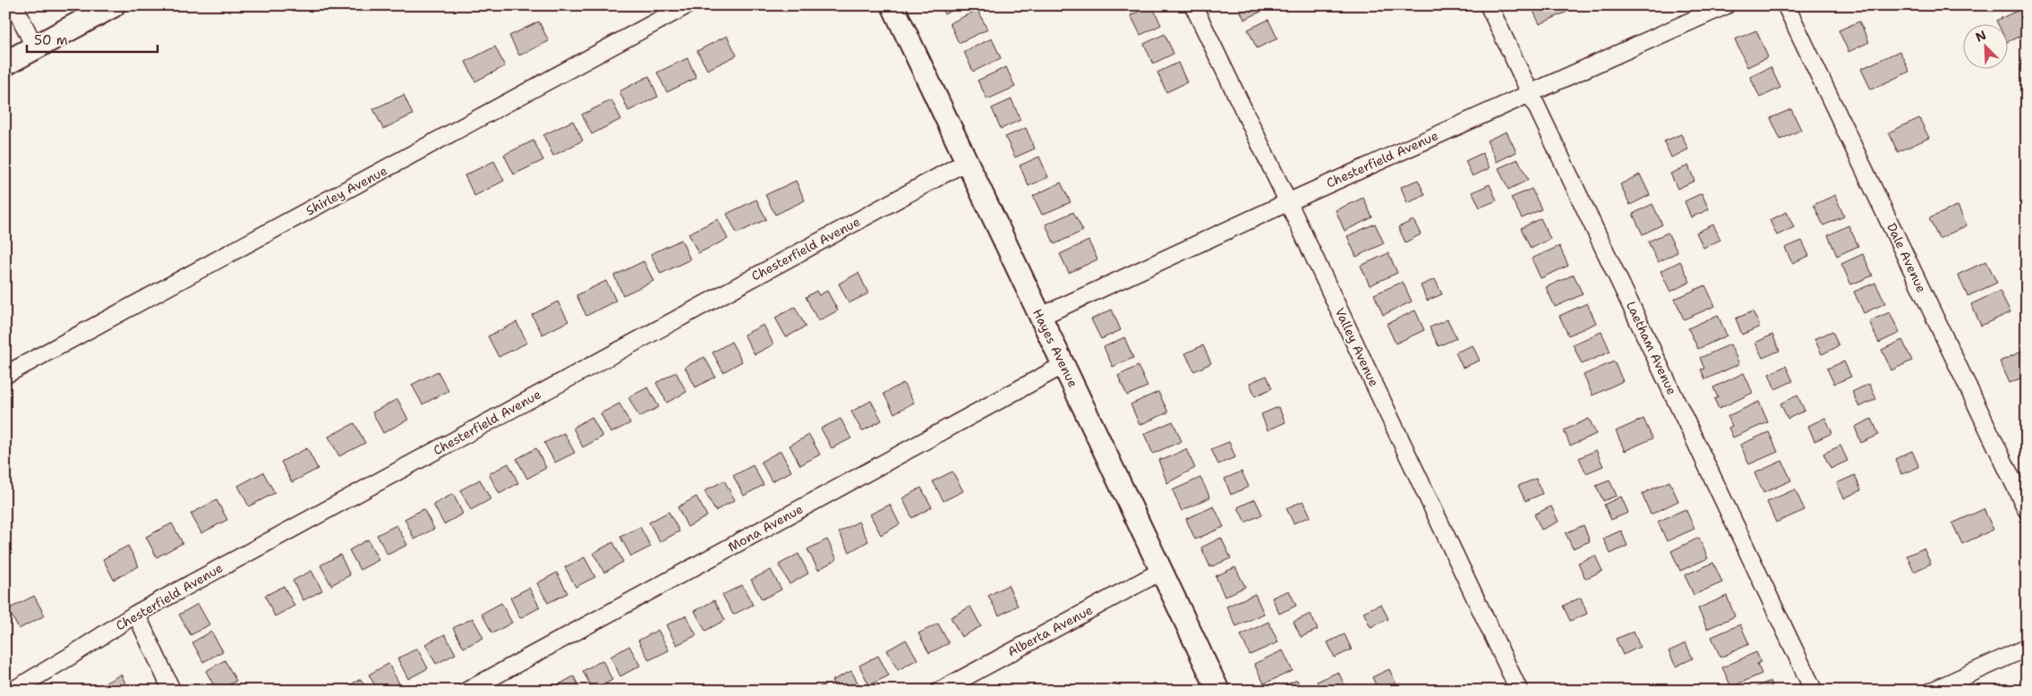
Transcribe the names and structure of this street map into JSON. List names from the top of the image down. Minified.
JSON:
{"streets":{"street":["Chesterfield Avenue","Shirley Avenue","Dale Avenue","Valley Avenue","Hayes Avenue","Laetham Avenue","Mona Avenue","Alberta Avenue"]},"crossings":[["Chesterfield Avenue","Valley Avenue"],["Chesterfield Avenue","Hayes Avenue"],["Chesterfield Avenue","Laetham Avenue"],["Hayes Avenue","Mona Avenue"],["Hayes Avenue","Alberta Avenue"]],"scale_bar":"50 m","north":"top left"}
